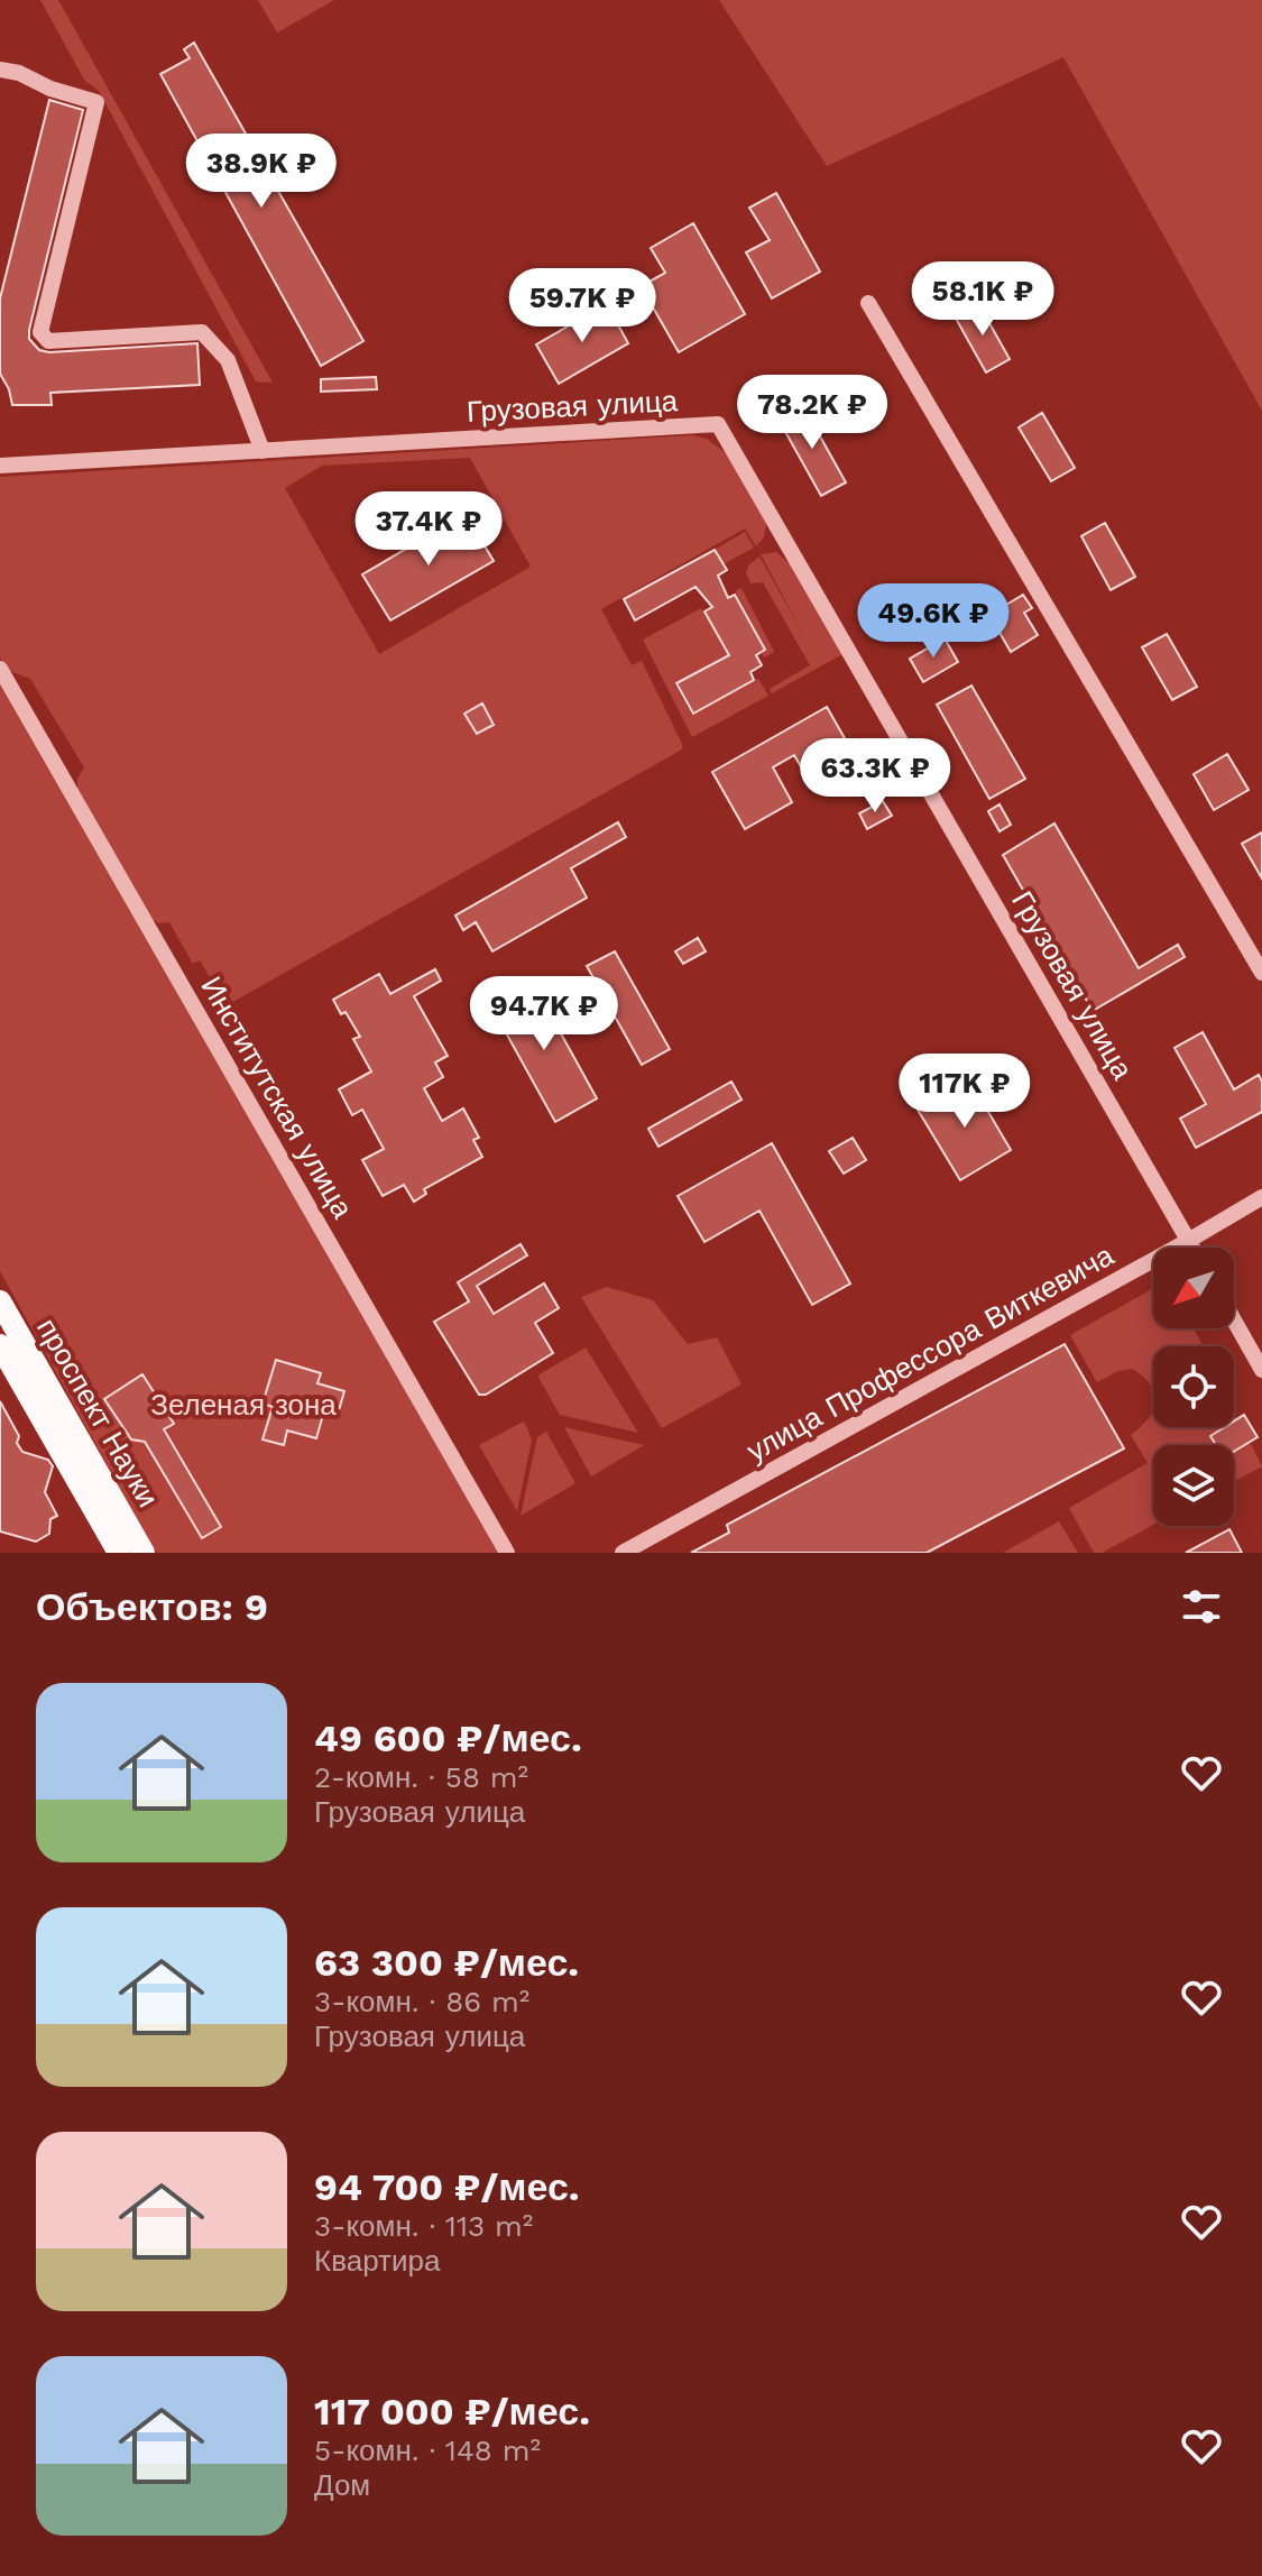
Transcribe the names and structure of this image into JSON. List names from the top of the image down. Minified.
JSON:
{"streets":{"main road":["проспект Науки"],"street":["Грузовая улица","Институтская улица","улица Профессора Виткевича"]},"crossings":[["Грузовая улица","улица Профессора Виткевича"]],"parks":["Зеленая зона"],"north":"bottom left","page":{"price":["38.9K ₽","58.1K ₽","59.7K ₽","78.2K ₽","37.4K ₽","49.6K ₽","63.3K ₽","94.7K ₽","117K ₽"],"heading":"Объектов: 9","list":[{"name":"49 600 ₽/мес.","note":"2-комн. · 58 m² · Грузовая улица"},{"name":"63 300 ₽/мес.","note":"3-комн. · 86 m² · Грузовая улица"},{"name":"94 700 ₽/мес.","note":"3-комн. · 113 m² · Квартира"},{"name":"117 000 ₽/мес.","note":"5-комн. · 148 m² · Дом"}]}}
